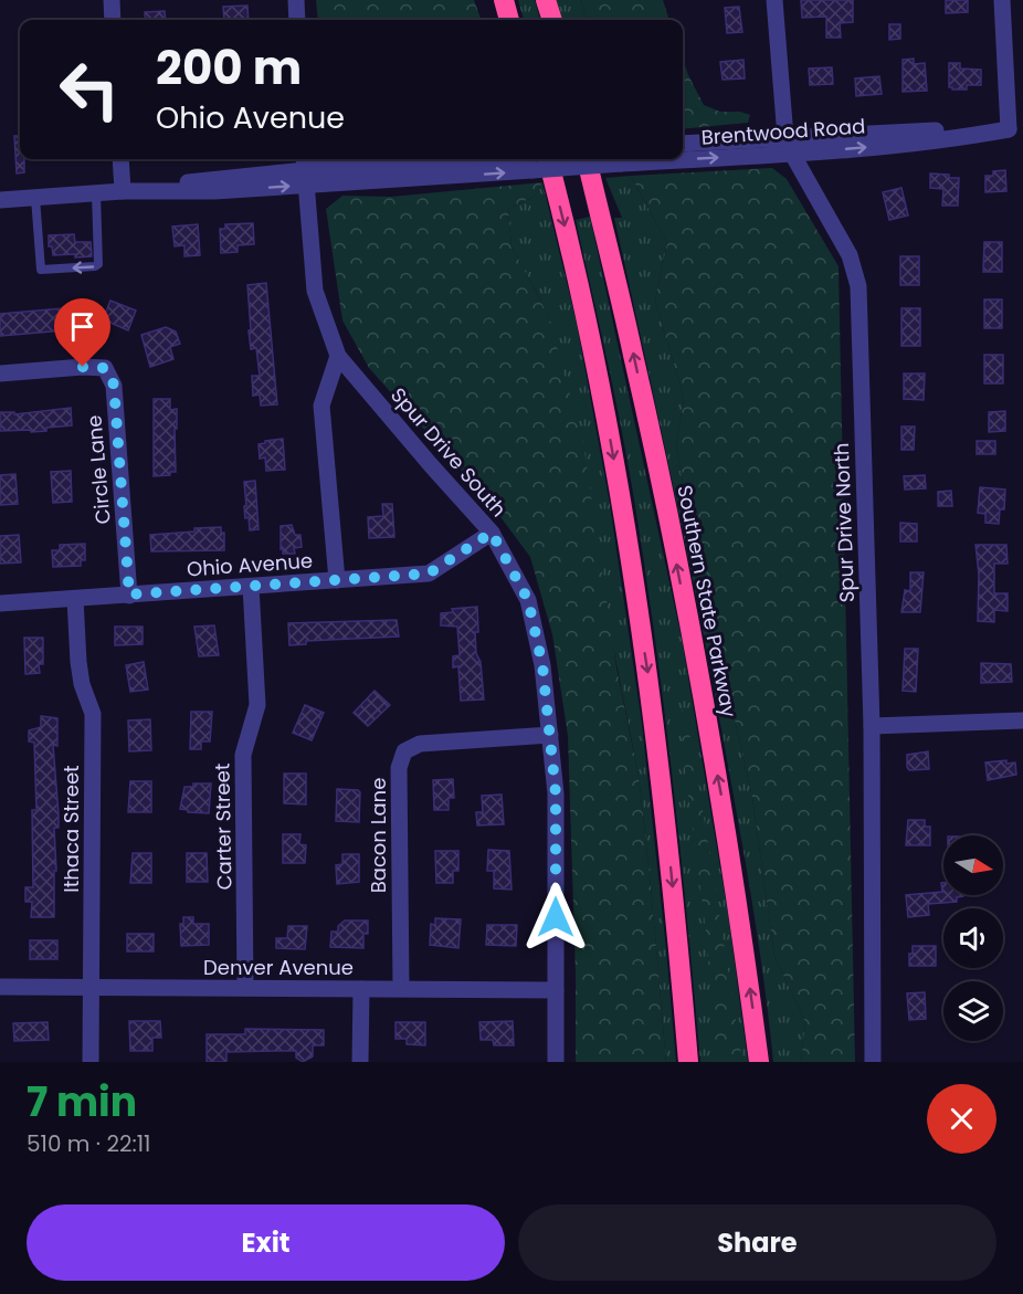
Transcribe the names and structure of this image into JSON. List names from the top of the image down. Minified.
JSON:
{"streets":{"highway":["Southern State Parkway"],"street":["Brentwood Road","Spur Drive South","Circle Lane","Spur Drive North","Ohio Avenue","Carter Street","Ithaca Street","Bacon Lane","Denver Avenue"]},"crossings":[["Brentwood Road","Spur Drive South"],["Brentwood Road","Spur Drive North"],["Spur Drive South","Ohio Avenue"],["Spur Drive South","Bacon Lane"],["Spur Drive South","Denver Avenue"],["Circle Lane","Ohio Avenue"],["Ohio Avenue","Carter Street"],["Ohio Avenue","Ithaca Street"],["Carter Street","Denver Avenue"],["Ithaca Street","Denver Avenue"],["Bacon Lane","Denver Avenue"]],"north":"right","page":{"turn":["200 m","Ohio Avenue"],"heading":["7 min","510 m · 22:11"],"buttons":["Exit","Share"]}}
